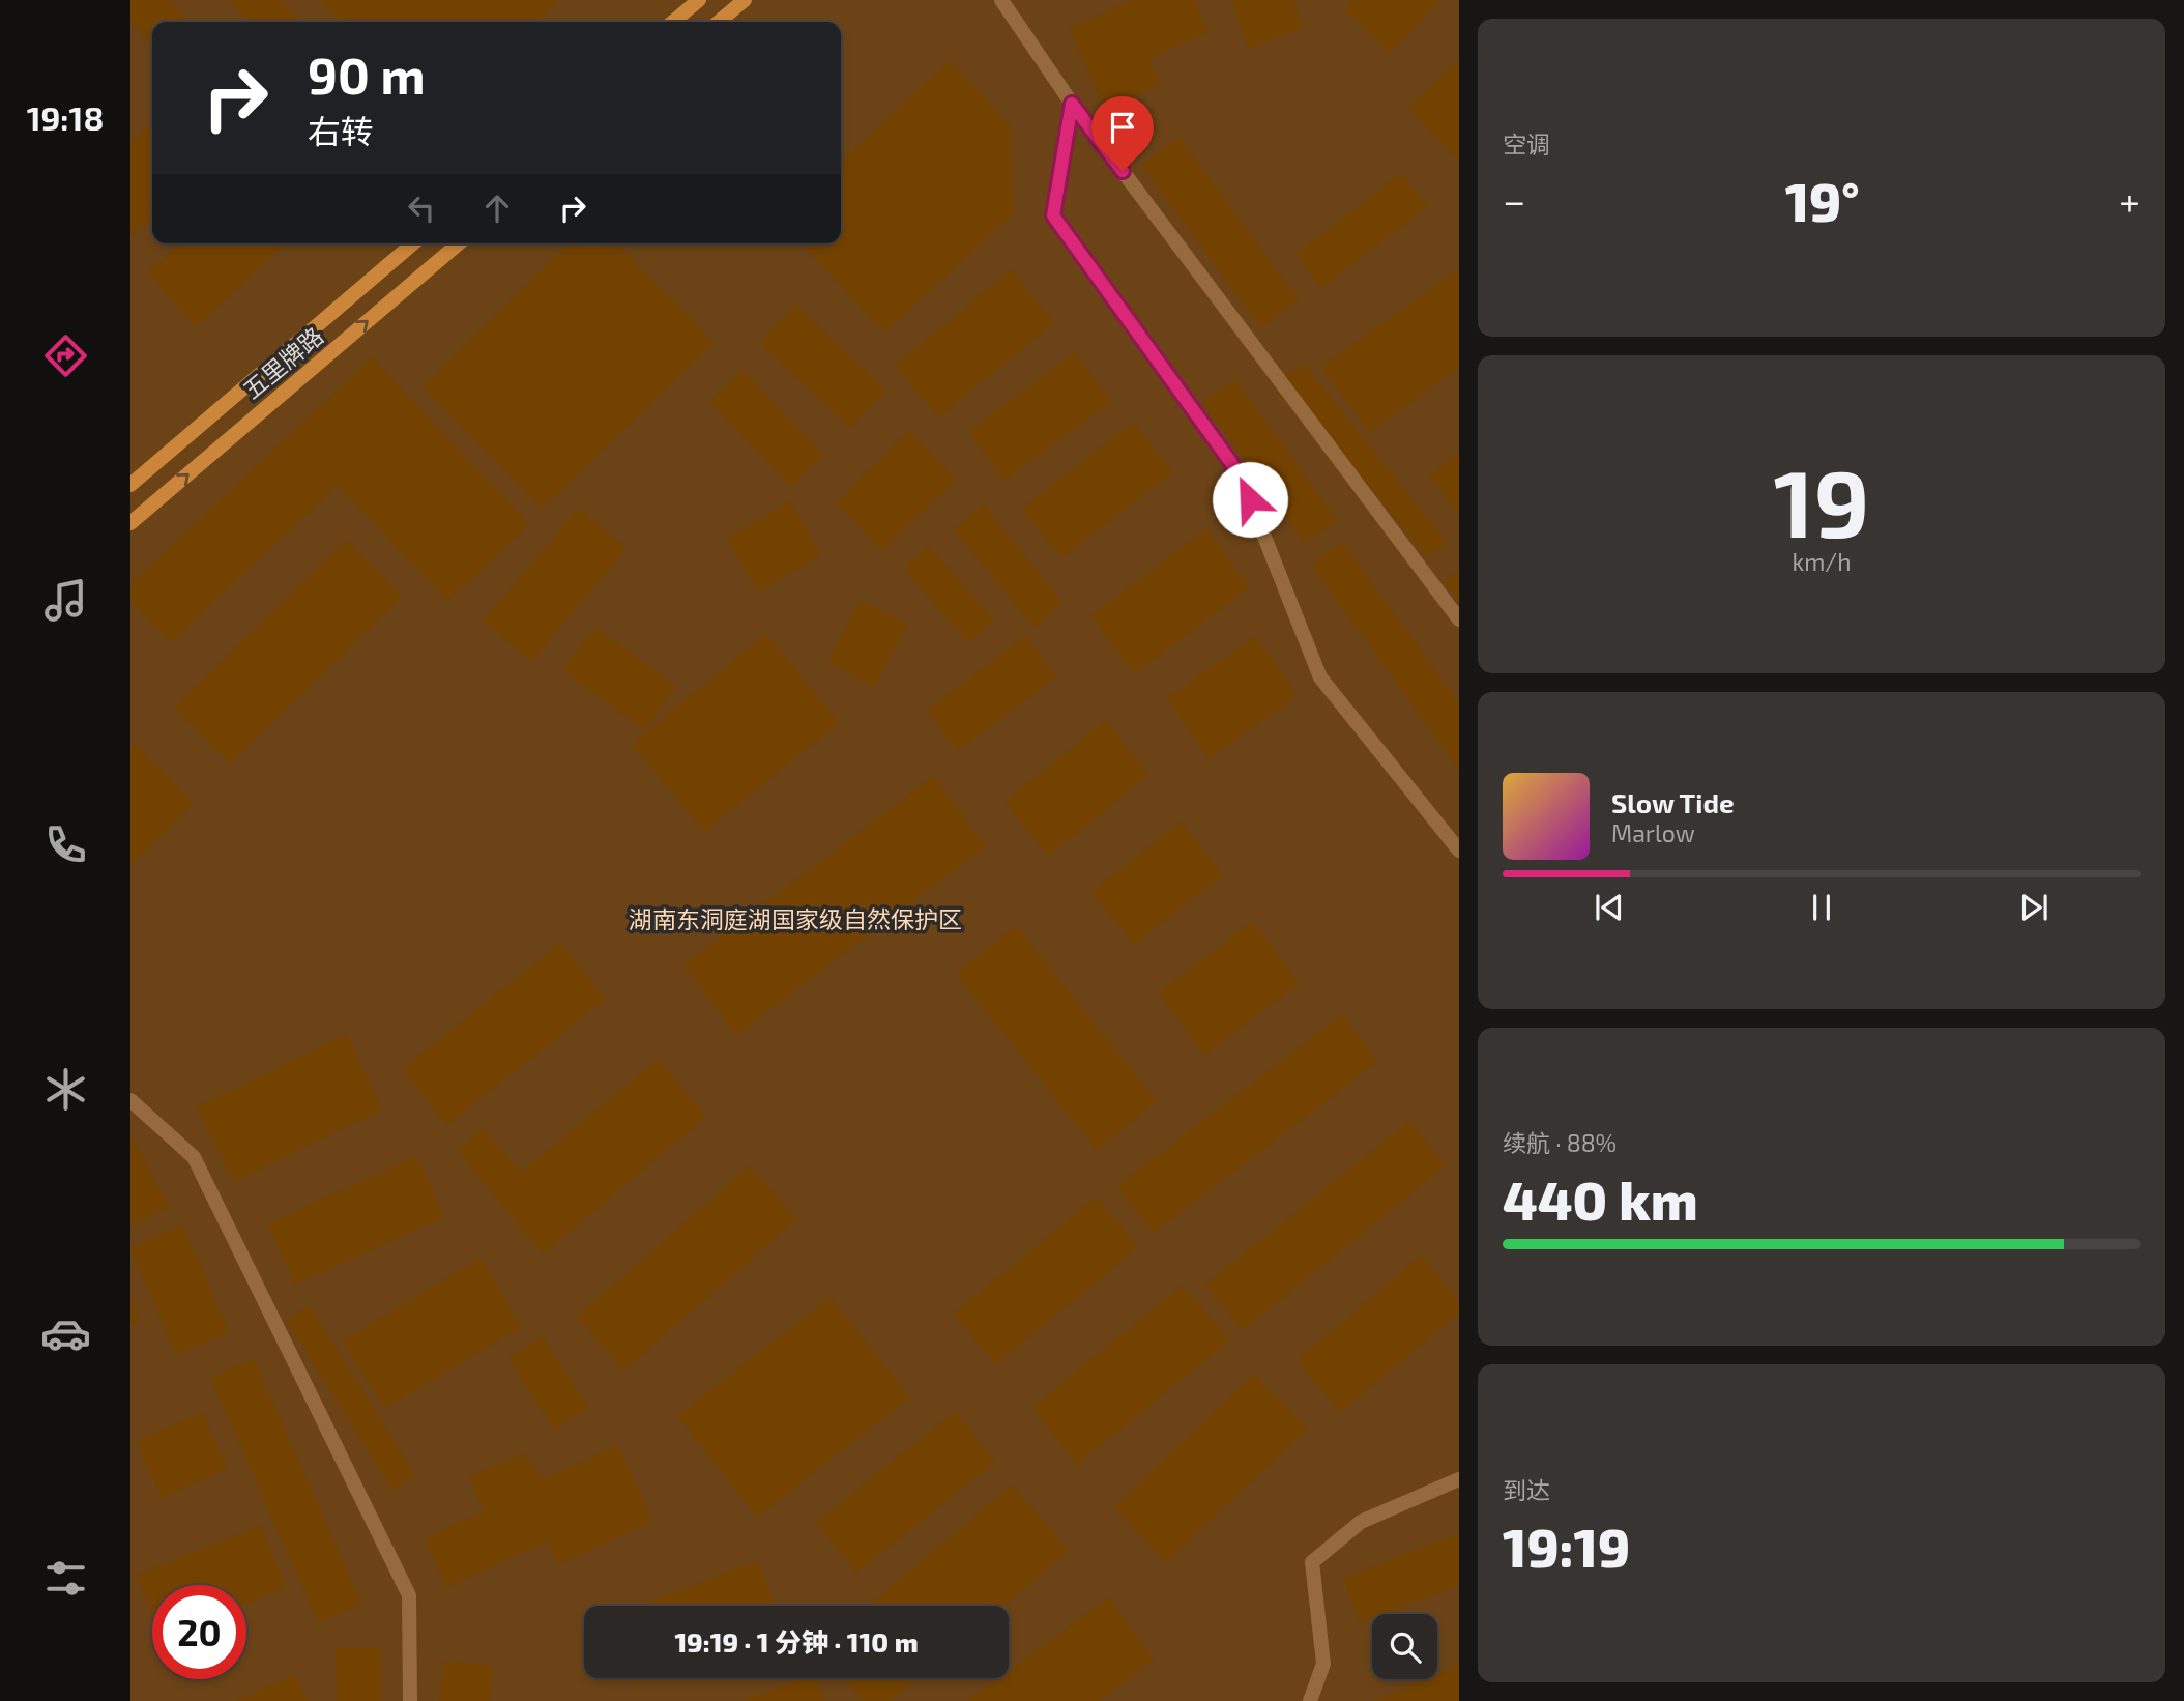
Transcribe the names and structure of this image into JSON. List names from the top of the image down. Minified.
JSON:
{"streets":{"main road":["五里牌路"]},"parks":["湖南东洞庭湖国家级自然保护区"],"page":{"tabs":"19:18","tile":["空调",["19","km/h"],["续航 · 88%","440 km"],["到达","19:19"]],"turn":["90 m","右转"],"heat":["−","19°","+"],"song":["Slow Tide","Marlow"],"limit":"20","trip":"19:19 · 1 分钟 · 110 m"}}
